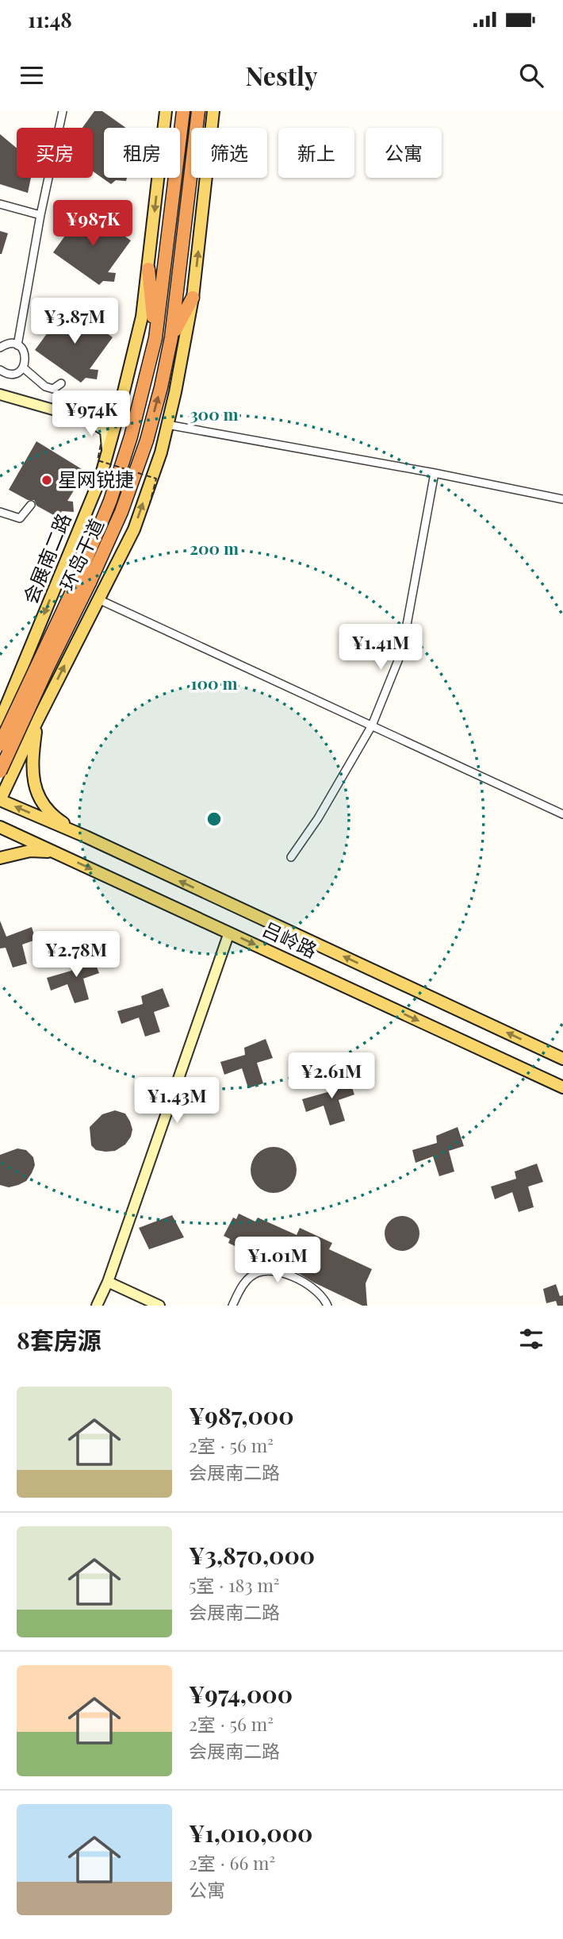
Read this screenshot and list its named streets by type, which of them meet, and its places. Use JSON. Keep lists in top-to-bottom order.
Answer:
{
  "streets": {
    "highway": ["环岛干道"],
    "main road": ["会展南二路", "吕岭路"]
  },
  "places": ["星网锐捷"],
  "page": {
    "status": "11:48",
    "header": "Nestly",
    "chip": [
      "买房",
      "租房",
      "筛选",
      "新上",
      "公寓"
    ],
    "price": [
      "¥987K",
      "¥3.87M",
      "¥974K",
      "¥1.41M",
      "¥2.78M",
      "¥2.61M",
      "¥1.43M",
      "¥1.01M"
    ],
    "heading": "8套房源",
    "list": [
      {
        "name": "¥987,000",
        "note": "2室 · 56 m² · 会展南二路"
      },
      {
        "name": "¥3,870,000",
        "note": "5室 · 183 m² · 会展南二路"
      },
      {
        "name": "¥974,000",
        "note": "2室 · 56 m² · 会展南二路"
      },
      {
        "name": "¥1,010,000",
        "note": "2室 · 66 m² · 公寓"
      }
    ]
  },
  "rings": ["300 m", "200 m", "100 m"]
}
